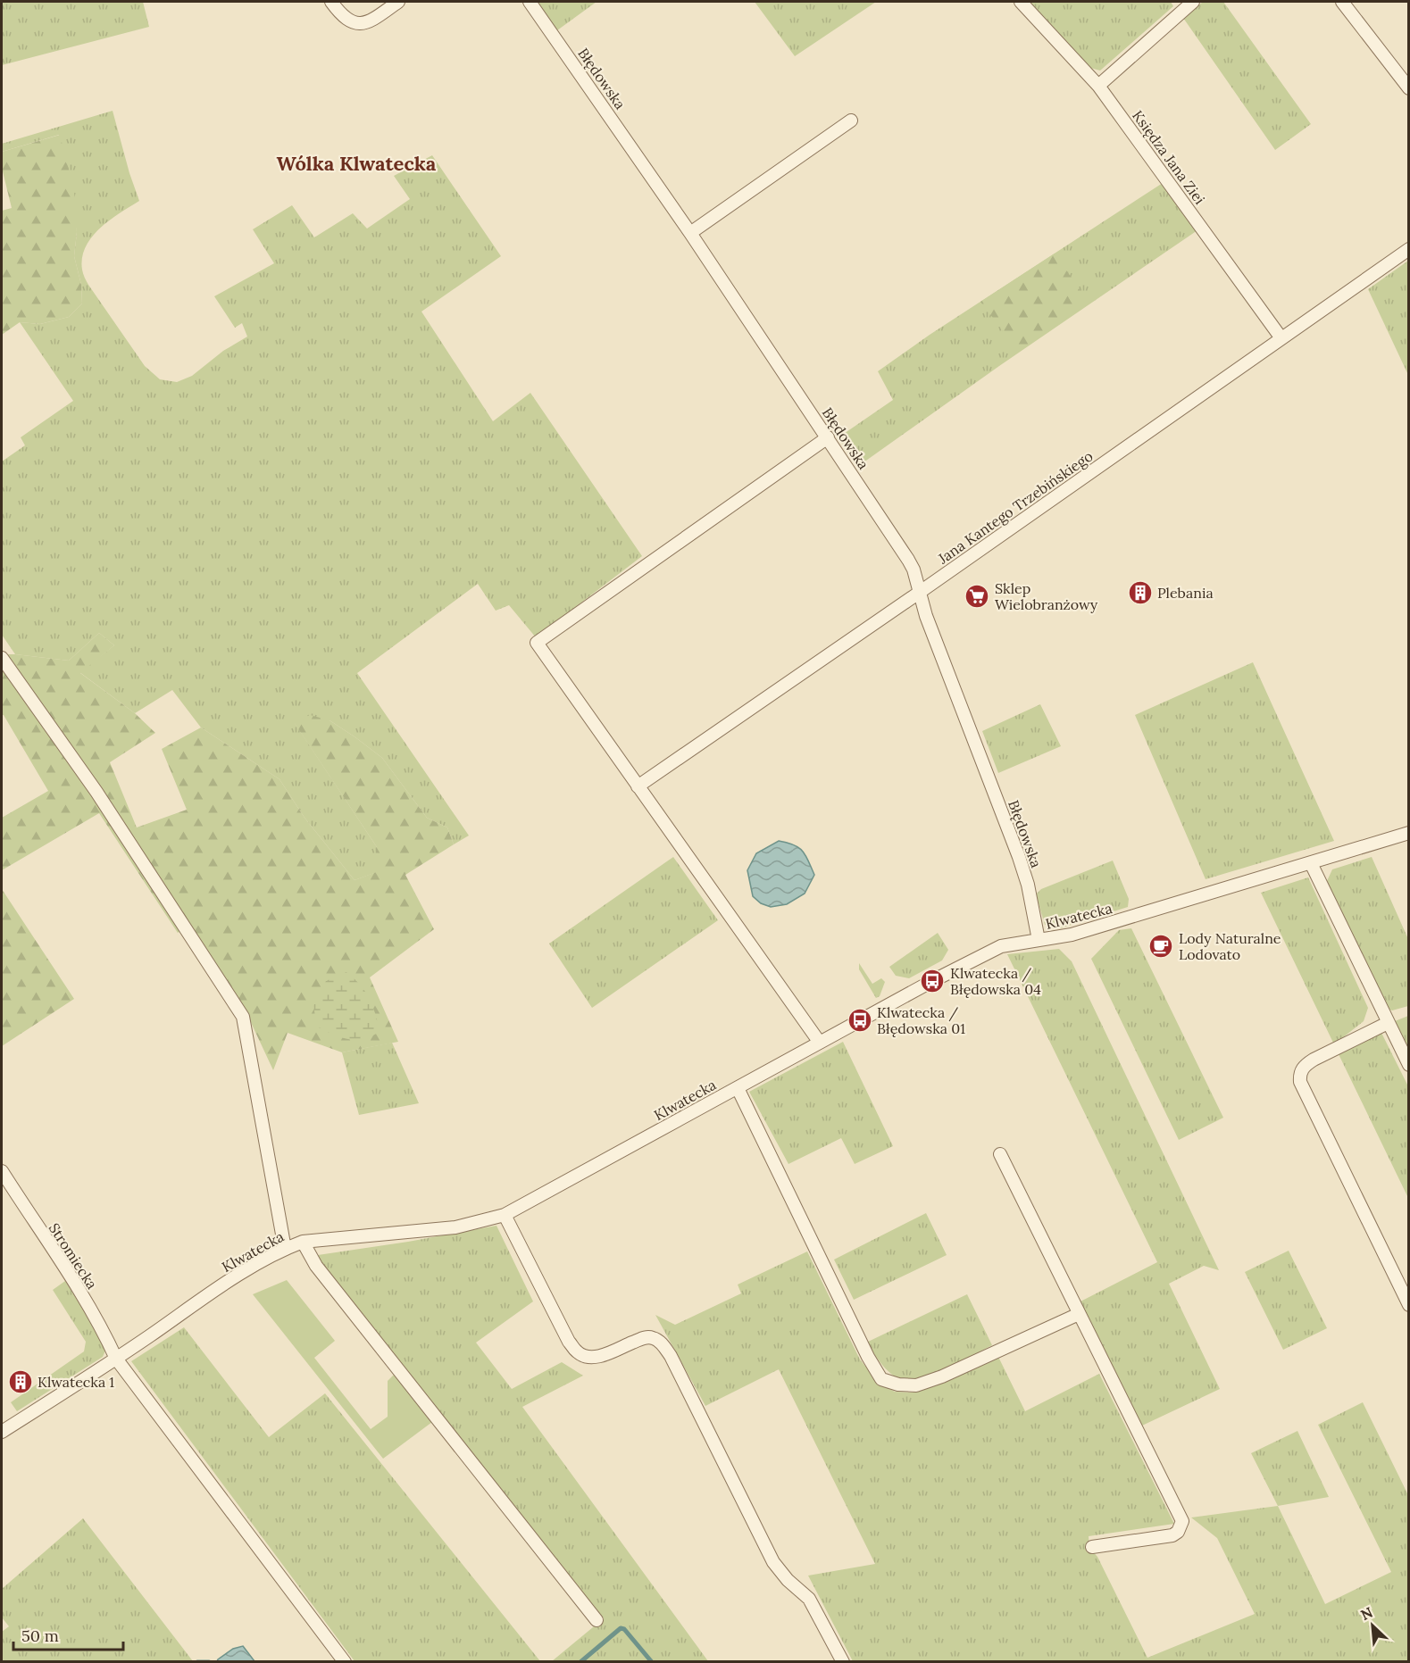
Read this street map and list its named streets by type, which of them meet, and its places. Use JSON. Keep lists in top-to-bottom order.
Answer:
{
  "streets": {
    "street": [
      "Błędowska",
      "Księdza Jana Ziei",
      "Jana Kantego Trzebińskiego",
      "Klwatecka",
      "Stromiecka"
    ]
  },
  "crossings": [
    ["Błędowska", "Jana Kantego Trzebińskiego"],
    ["Błędowska", "Klwatecka"],
    ["Księdza Jana Ziei", "Jana Kantego Trzebińskiego"],
    ["Klwatecka", "Stromiecka"]
  ],
  "districts": ["Wólka Klwatecka"],
  "places": {
    "building": ["Plebania", "Klwatecka 1"],
    "supermarket": ["Sklep Wielobranżowy"],
    "cafe": ["Lody Naturalne Lodovato"],
    "bus stop": ["Klwatecka / Błędowska 04", "Klwatecka / Błędowska 01"]
  },
  "scale_bar": "50 m",
  "north": "top left"
}
